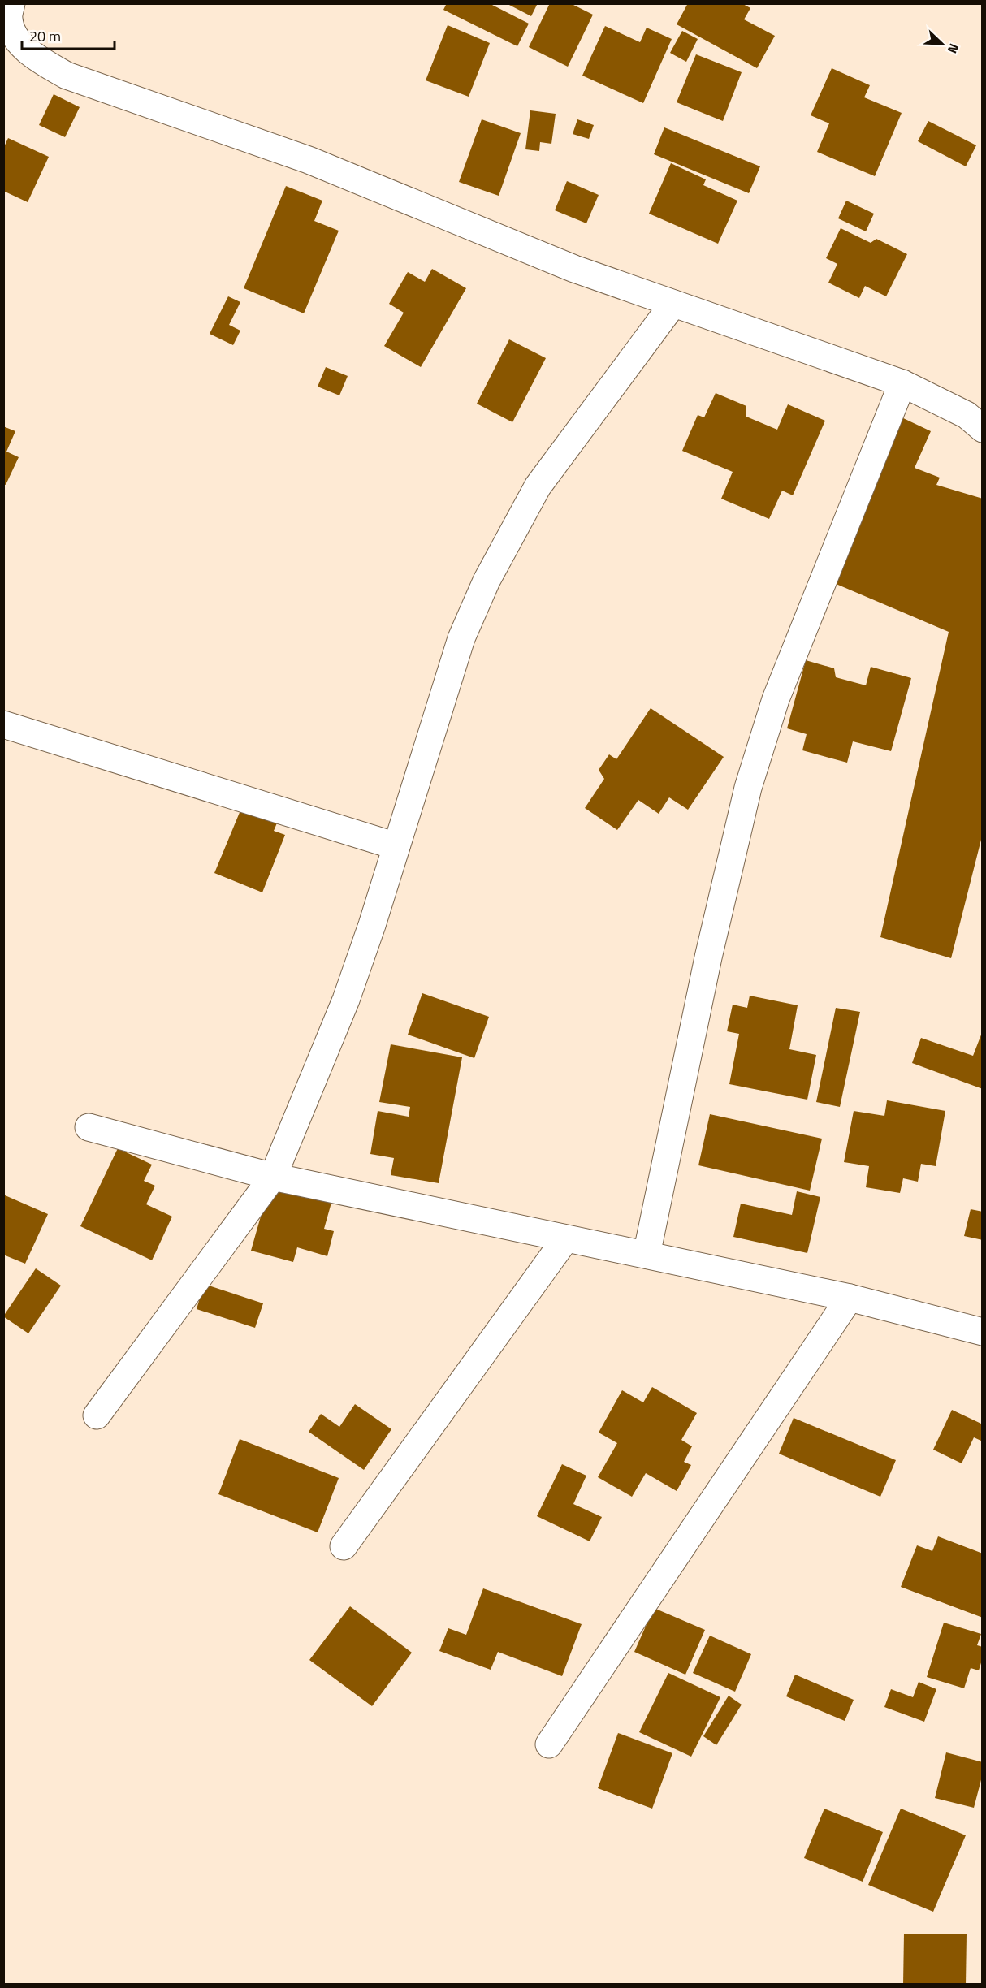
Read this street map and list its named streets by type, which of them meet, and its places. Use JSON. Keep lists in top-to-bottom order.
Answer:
{
  "scale_bar": "20 m",
  "north": "bottom right"
}
